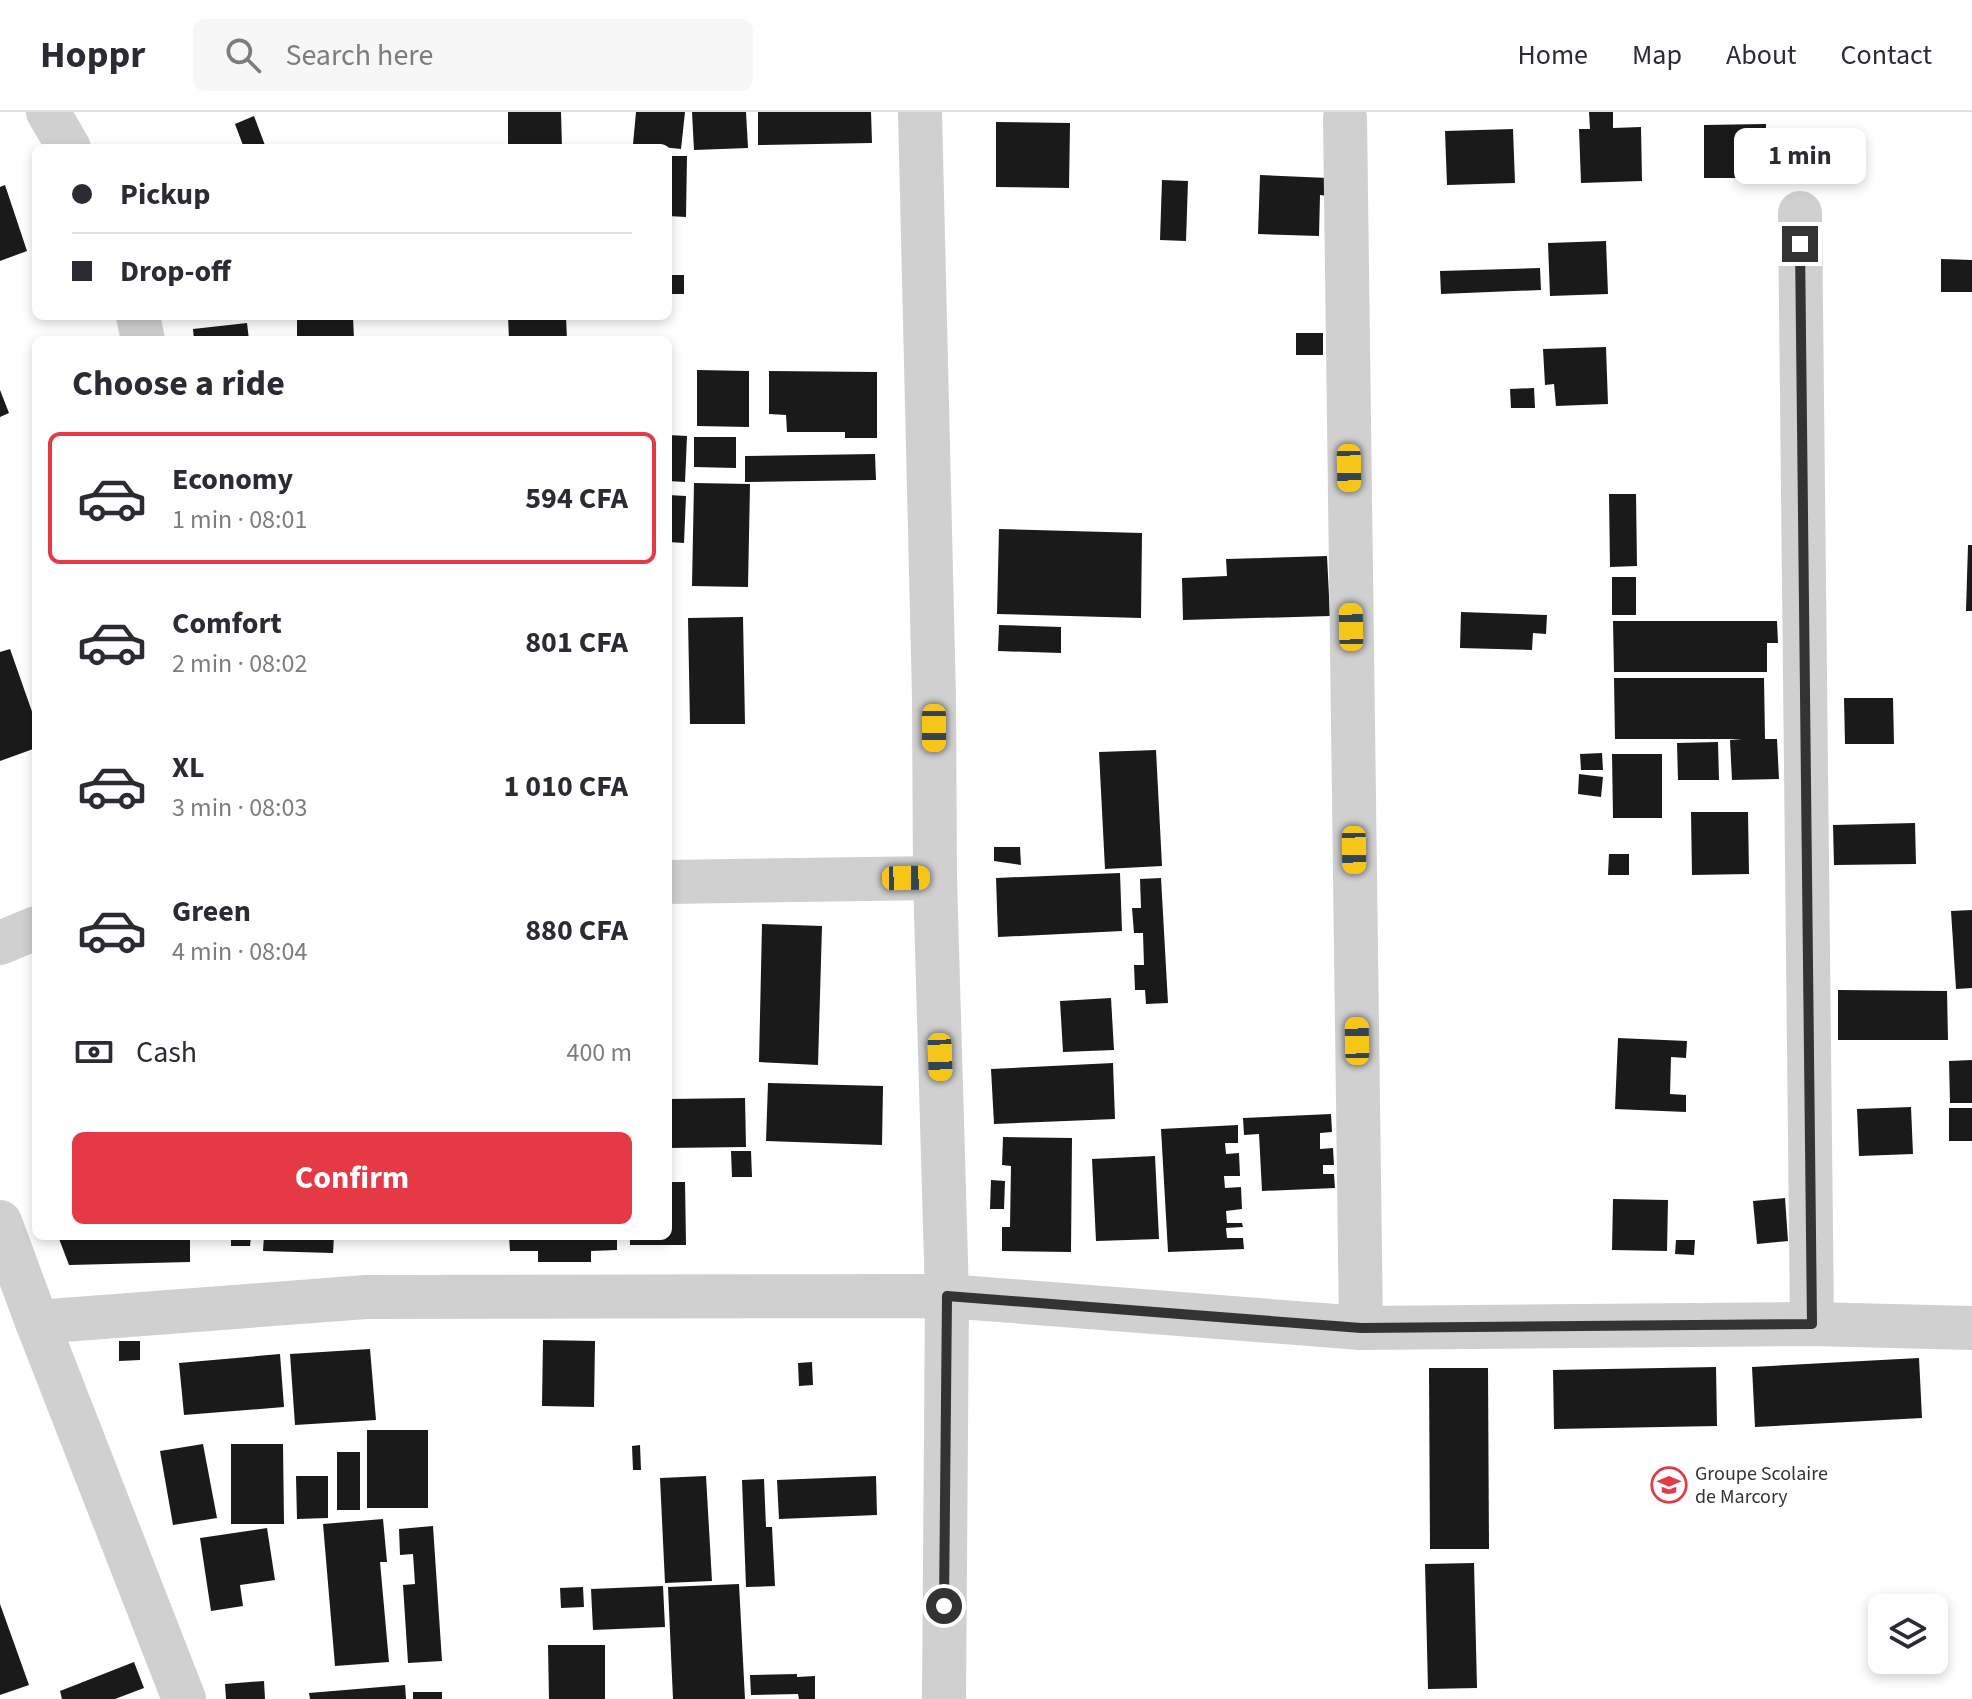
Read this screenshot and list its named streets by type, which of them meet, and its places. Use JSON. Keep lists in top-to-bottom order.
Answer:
{
  "places": {
    "school or university": ["Groupe Scolaire de Marcory"]
  },
  "page": {
    "header": "Hoppr",
    "search": "Search here",
    "nav": [
      "Home",
      "Map",
      "About",
      "Contact"
    ],
    "bubble": "1 min",
    "banner": ["Pickup", "Drop-off"],
    "heading": "Choose a ride",
    "list": [
      {
        "name": "Economy",
        "note": "1 min · 08:01",
        "value": "594 CFA"
      },
      {
        "name": "Comfort",
        "note": "2 min · 08:02",
        "value": "801 CFA"
      },
      {
        "name": "XL",
        "note": "3 min · 08:03",
        "value": "1 010 CFA"
      },
      {
        "name": "Green",
        "note": "4 min · 08:04",
        "value": "880 CFA"
      }
    ],
    "pay": ["Cash", "400 m"],
    "buttons": "Confirm"
  }
}
